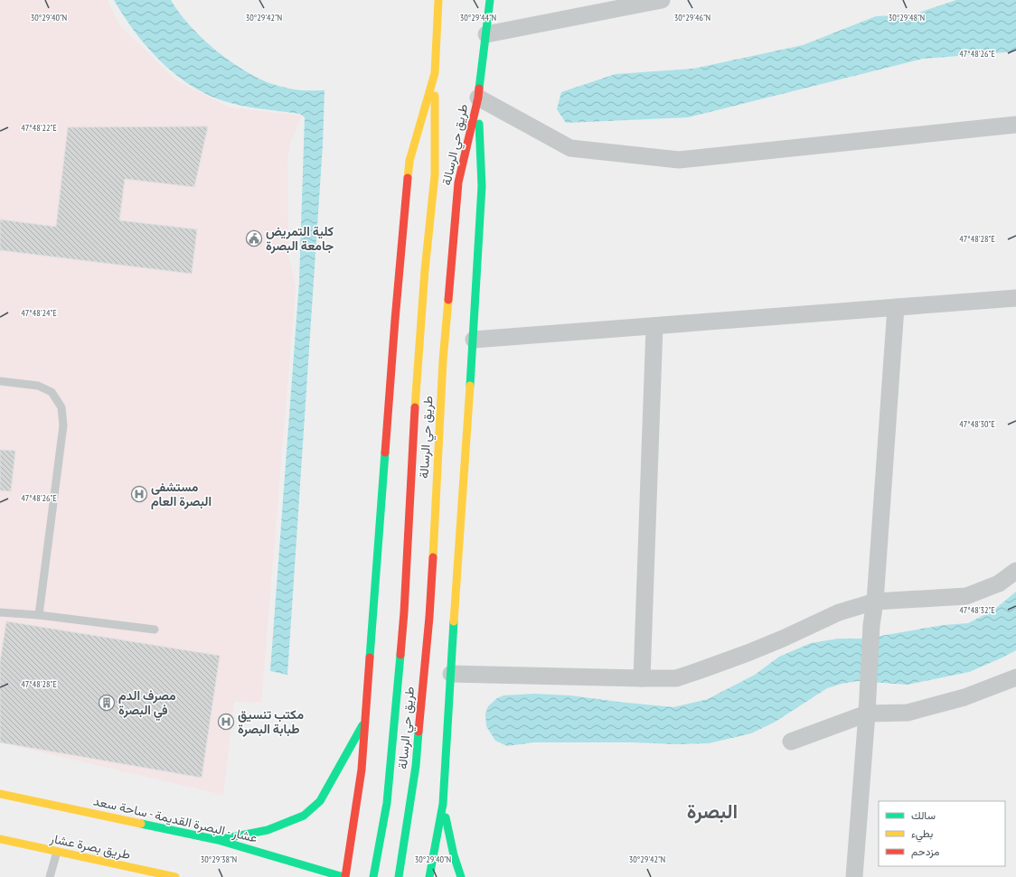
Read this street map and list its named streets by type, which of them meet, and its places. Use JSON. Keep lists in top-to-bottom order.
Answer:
{
  "streets": {
    "main road": ["طريق حي الرسالة", "عشار - البصرة القديمة - ساحة سعد", "طريق بصرة عشار"]
  },
  "crossings": [
    ["طريق حي الرسالة", "عشار - البصرة القديمة - ساحة سعد"]
  ],
  "districts": ["البصرة"],
  "places": {
    "public building": ["كلية التمريض جامعة البصرة"],
    "hospital": ["مستشفى البصرة العام", "مكتب تنسيق طبابة البصرة"],
    "building": ["مصرف الدم في البصرة"]
  },
  "legend": ["سالك", "بطيء", "مزدحم"],
  "coordinates": [
    "30°29'46\"N",
    "30°29'48\"N",
    "30°29'40\"N",
    "30°29'42\"N",
    "30°29'44\"N",
    "47°48'26\"E",
    "47°48'22\"E",
    "47°48'28\"E",
    "47°48'24\"E",
    "47°48'30\"E",
    "47°48'32\"E",
    "30°29'38\"N"
  ]
}
